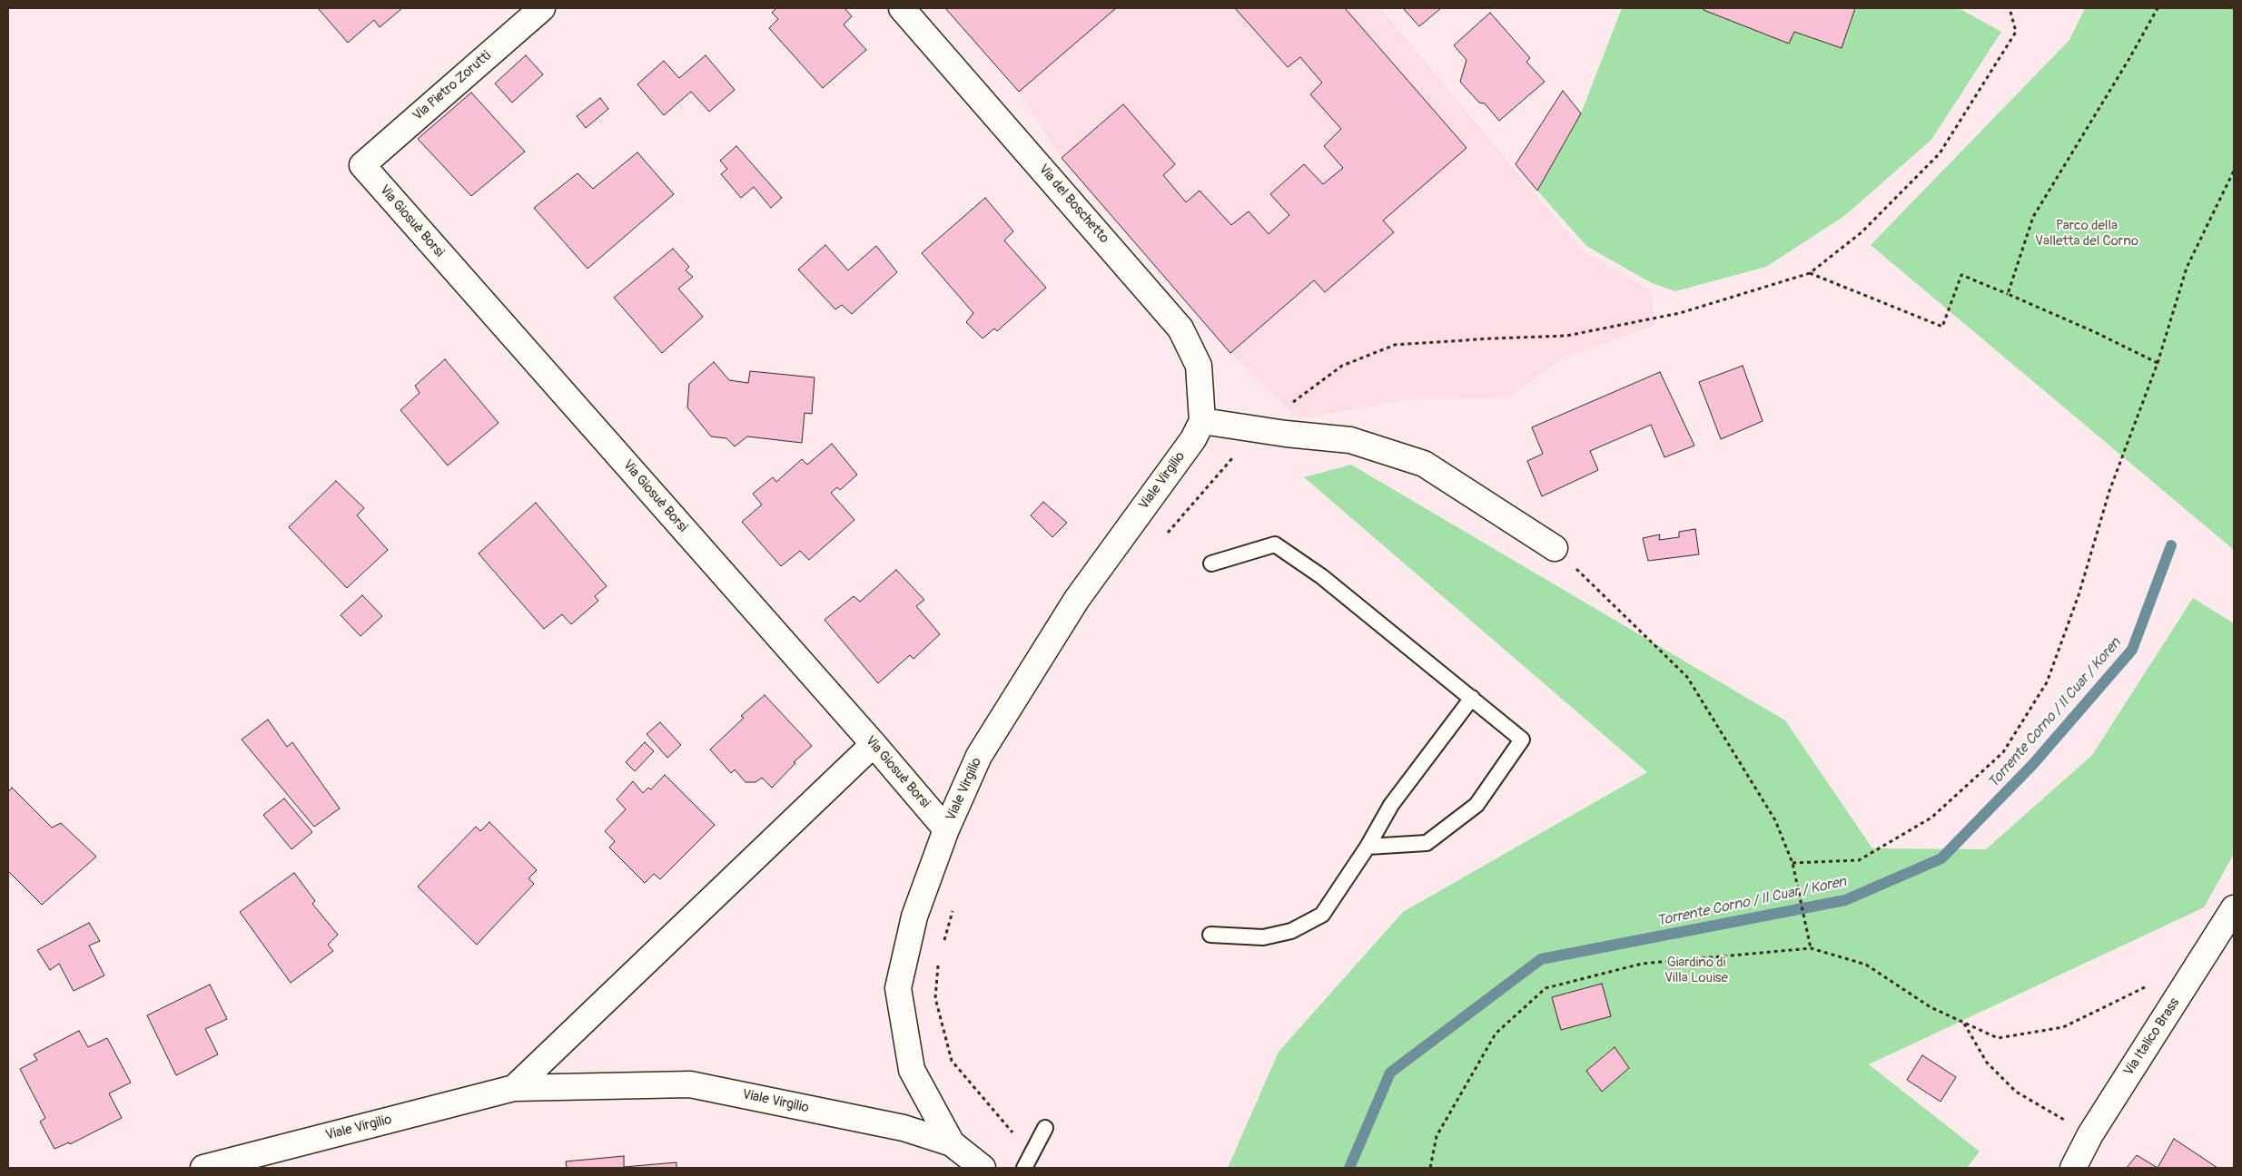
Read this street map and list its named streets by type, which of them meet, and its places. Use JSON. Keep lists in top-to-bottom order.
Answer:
{
  "streets": {
    "street": [
      "Via Pietro Zorutti",
      "Via del Boschetto",
      "Via Giosuè Borsi",
      "Viale Virgilio",
      "Via Italico Brass"
    ]
  },
  "crossings": [
    ["Via Pietro Zorutti", "Via Giosuè Borsi"],
    ["Via del Boschetto", "Viale Virgilio"],
    ["Via Giosuè Borsi", "Viale Virgilio"]
  ],
  "water": ["Torrente Corno / Il Cuar / Koren"],
  "parks": ["Parco della Valletta del Corno", "Giardino di Villa Louise"]
}
